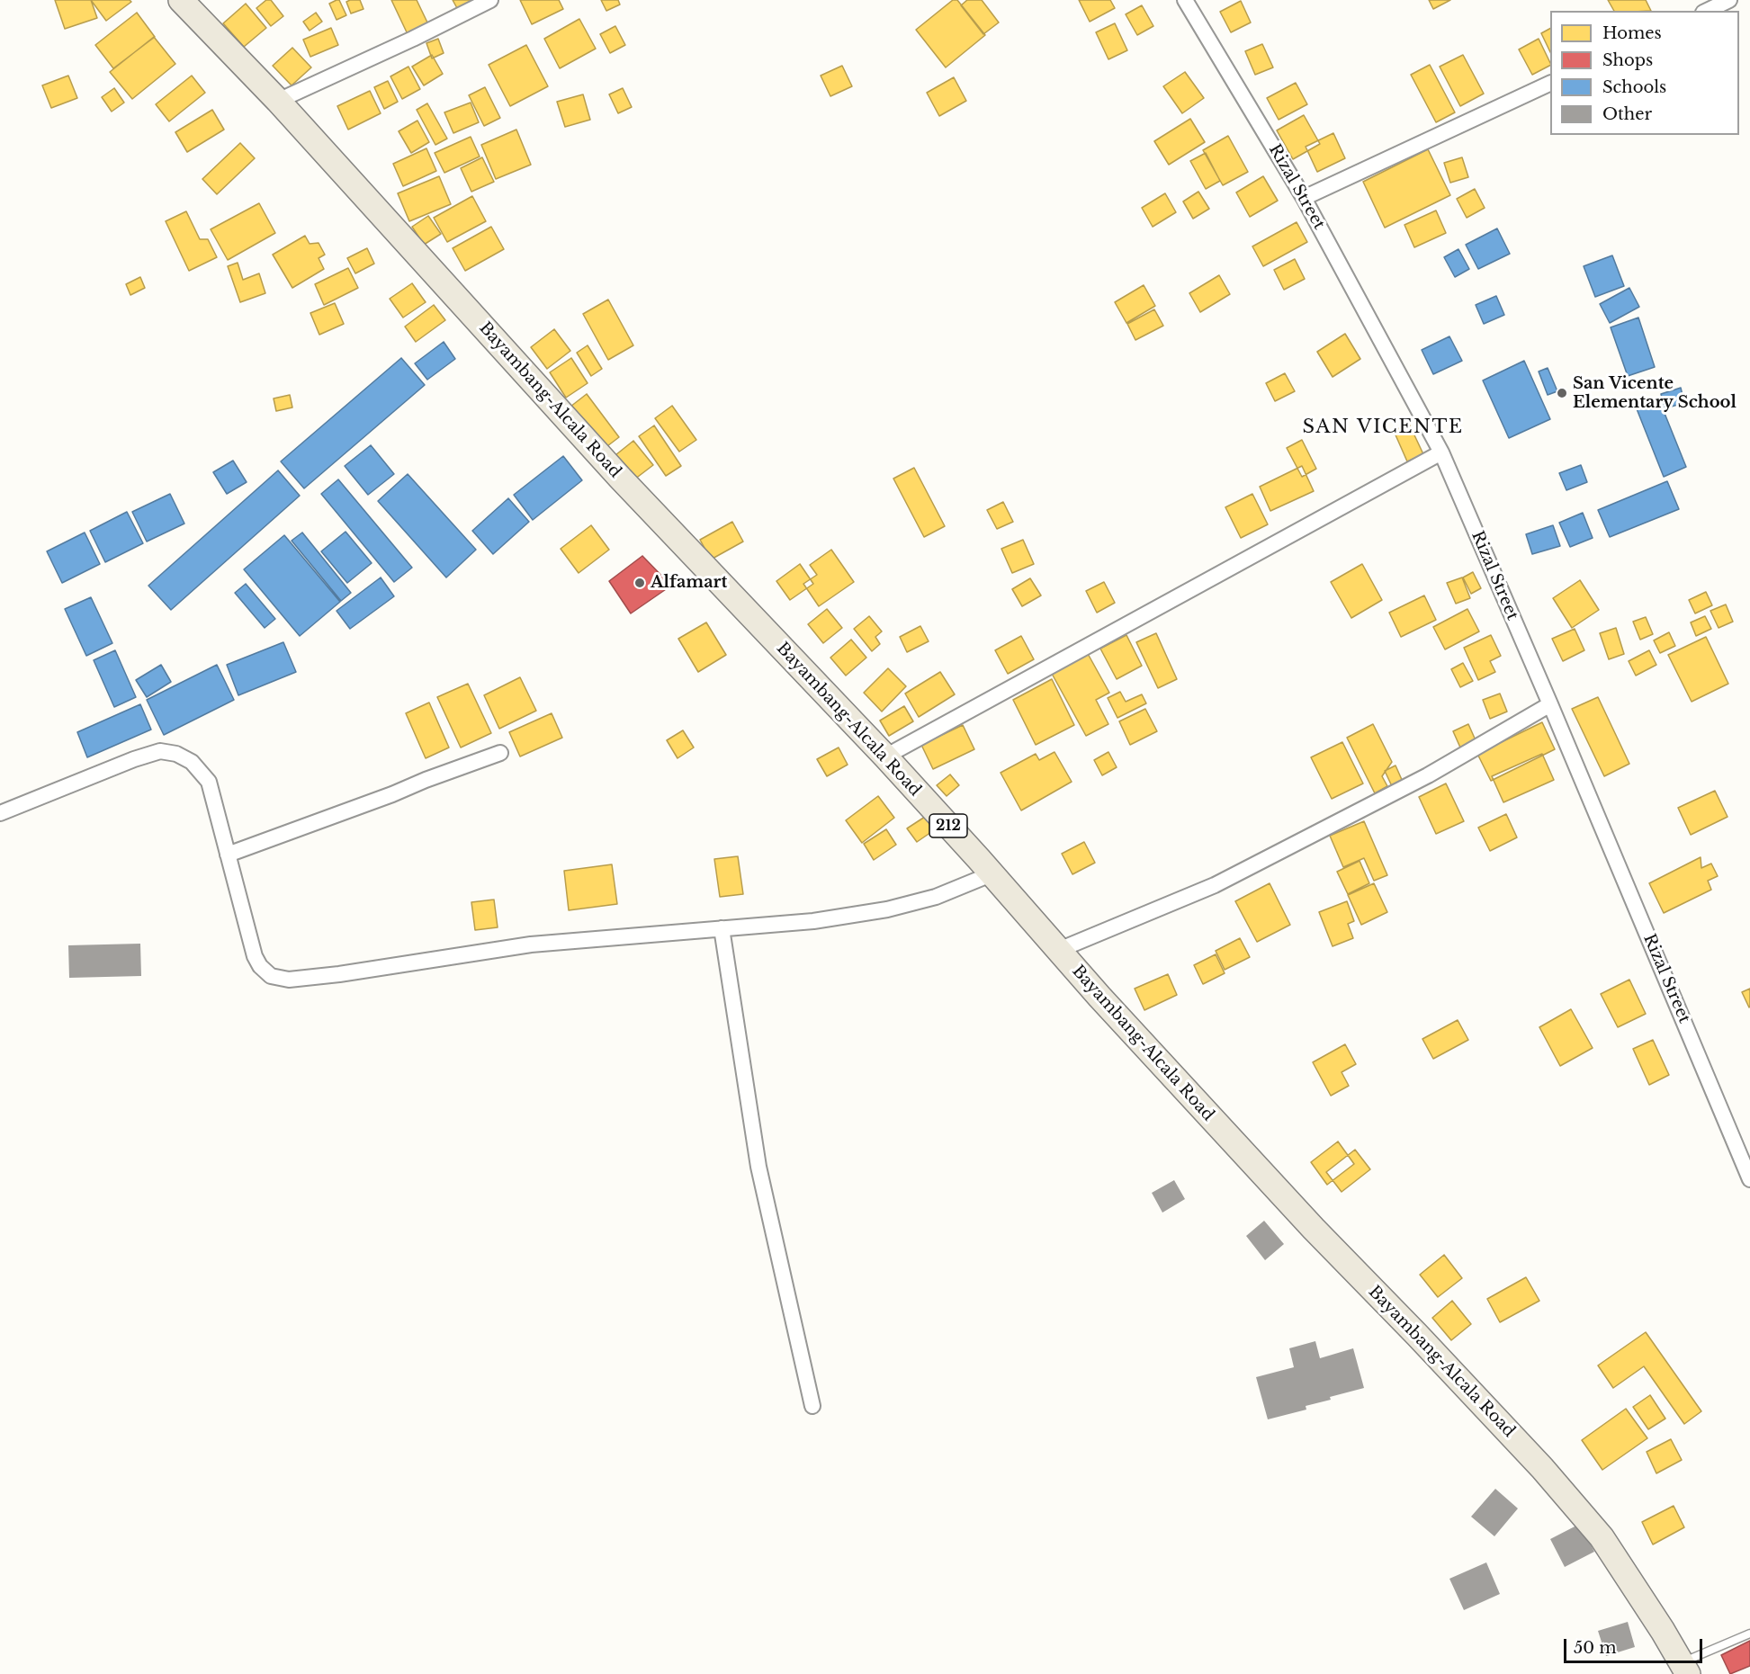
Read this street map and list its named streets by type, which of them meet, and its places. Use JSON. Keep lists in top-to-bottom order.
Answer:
{
  "streets": {
    "main road": ["Bayambang-Alcala Road", "212"],
    "street": ["Rizal Street"]
  },
  "districts": ["SAN VICENTE"],
  "places": ["San Vicente Elementary School", "Alfamart"],
  "legend": [
    "Homes",
    "Shops",
    "Schools",
    "Other"
  ],
  "scale_bar": "50 m"
}
